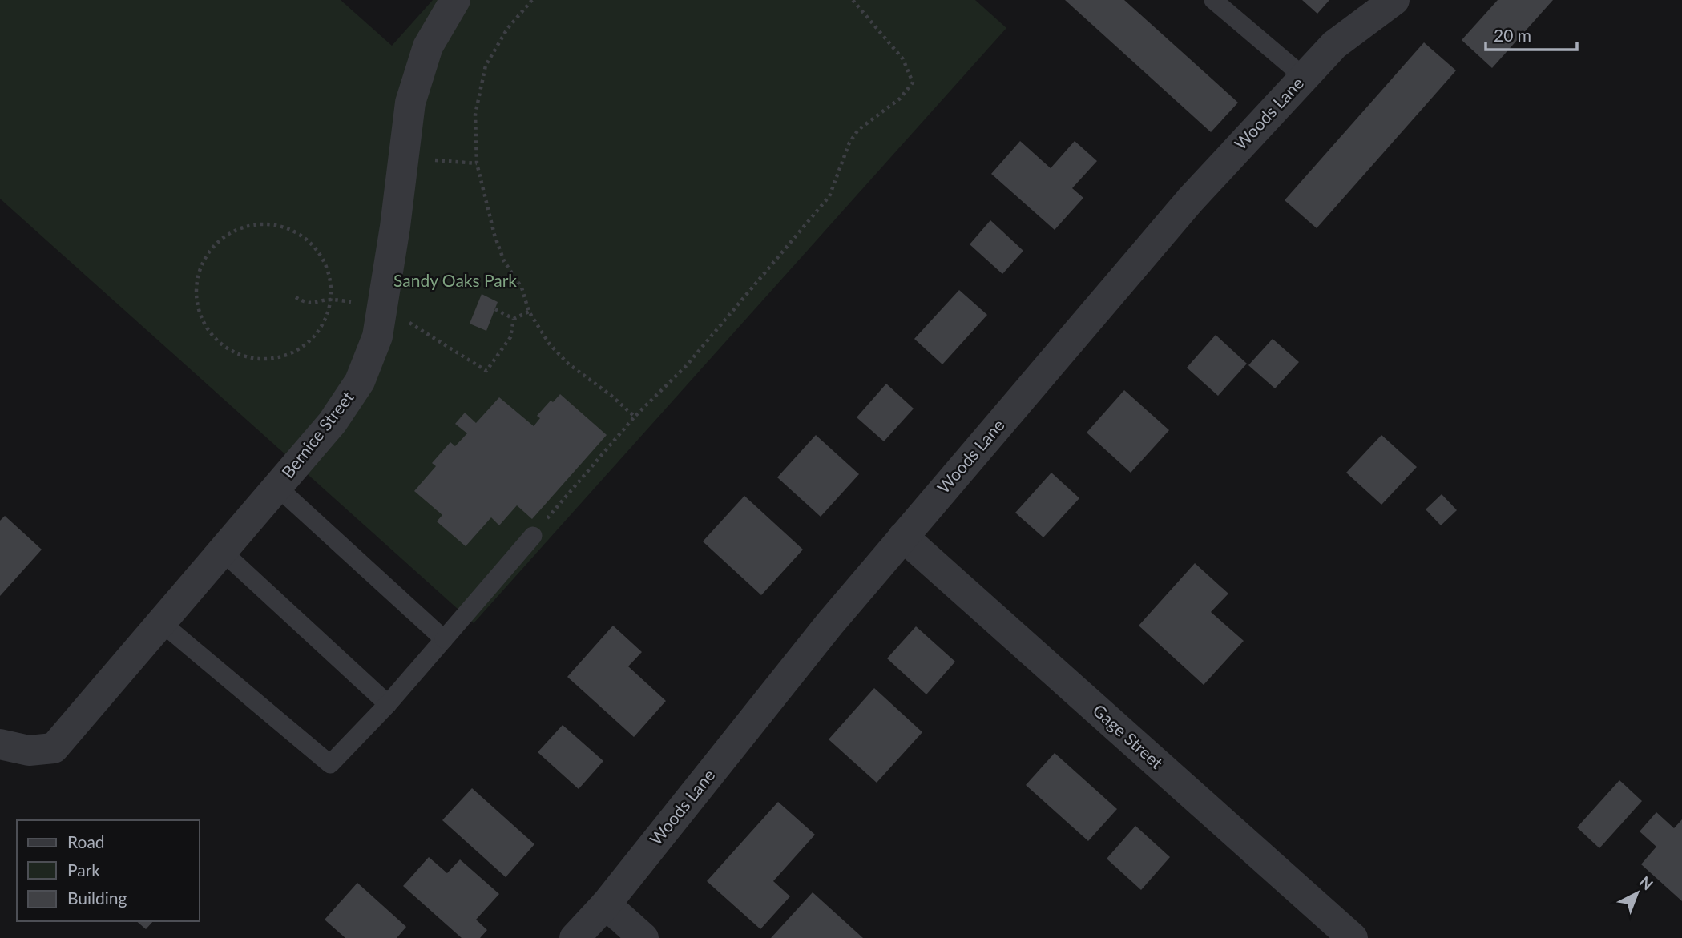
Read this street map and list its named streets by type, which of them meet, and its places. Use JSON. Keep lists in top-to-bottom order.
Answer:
{
  "streets": {
    "street": ["Woods Lane", "Bernice Street", "Gage Street"]
  },
  "crossings": [
    ["Woods Lane", "Gage Street"]
  ],
  "parks": ["Sandy Oaks Park"],
  "legend": ["Road", "Park", "Building"],
  "scale_bar": "20 m",
  "north": "top right"
}
